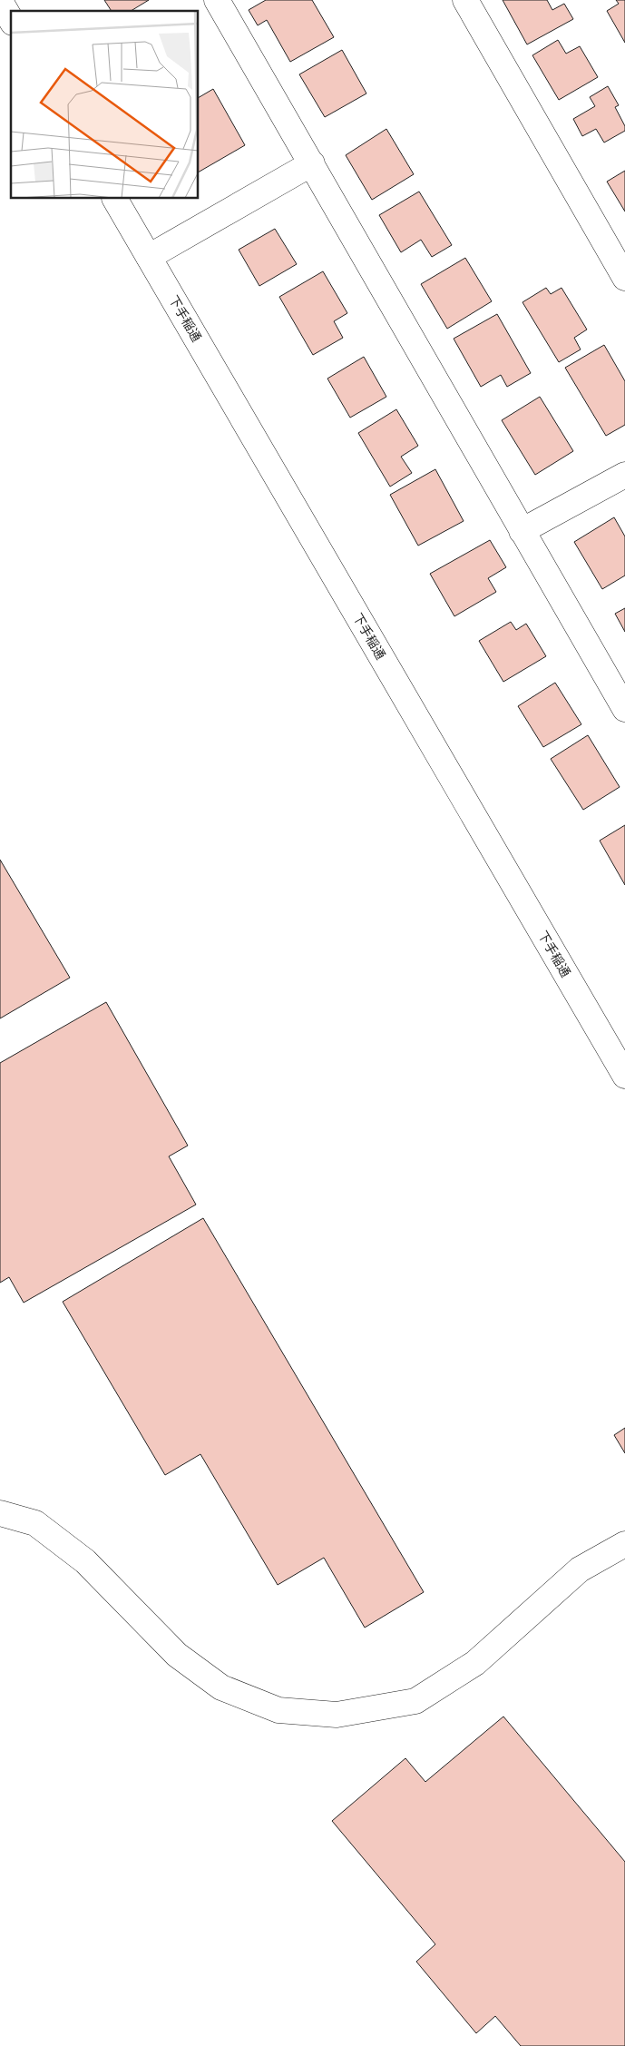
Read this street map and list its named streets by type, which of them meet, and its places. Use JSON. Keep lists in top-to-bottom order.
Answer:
{
  "streets": {
    "street": ["下手稲通"]
  }
}
